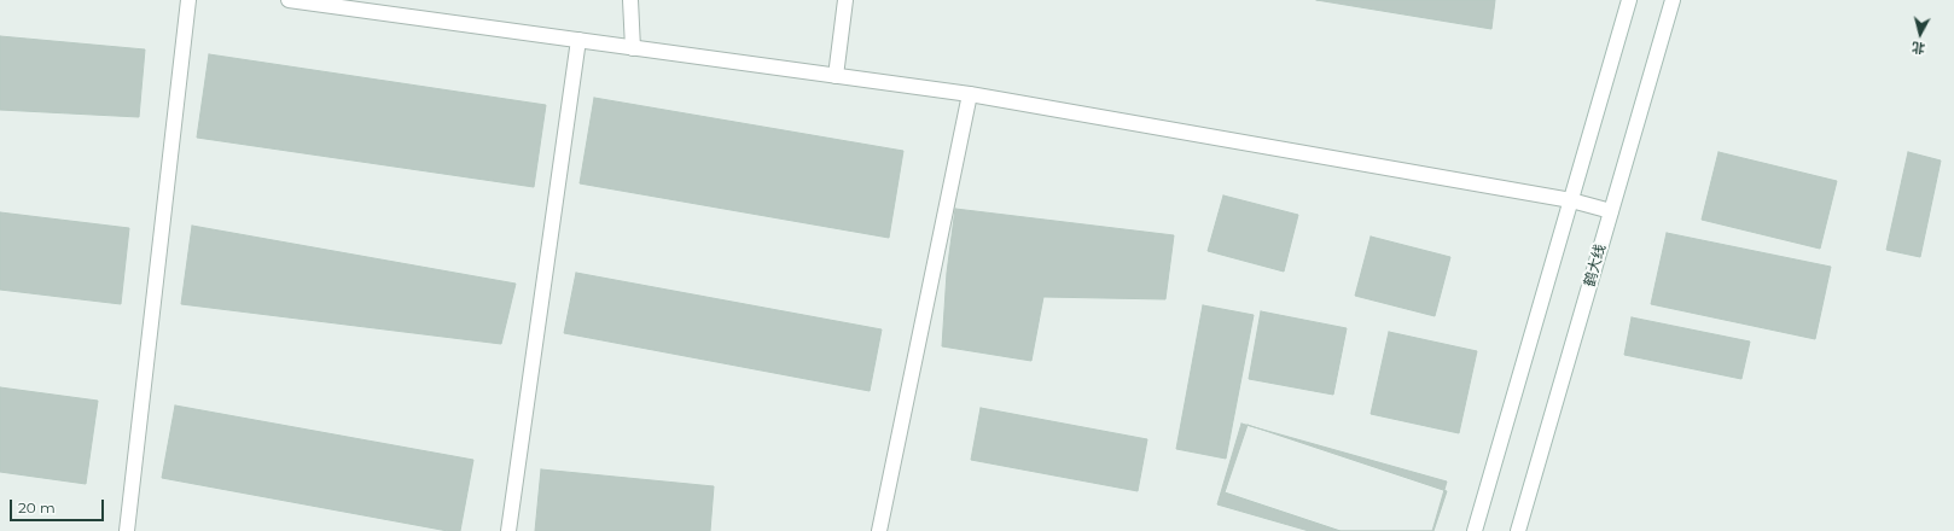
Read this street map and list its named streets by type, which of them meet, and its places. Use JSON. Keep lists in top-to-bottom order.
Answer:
{
  "streets": {
    "street": ["鹤大线"]
  },
  "scale_bar": "20 m",
  "north": "bottom"
}
